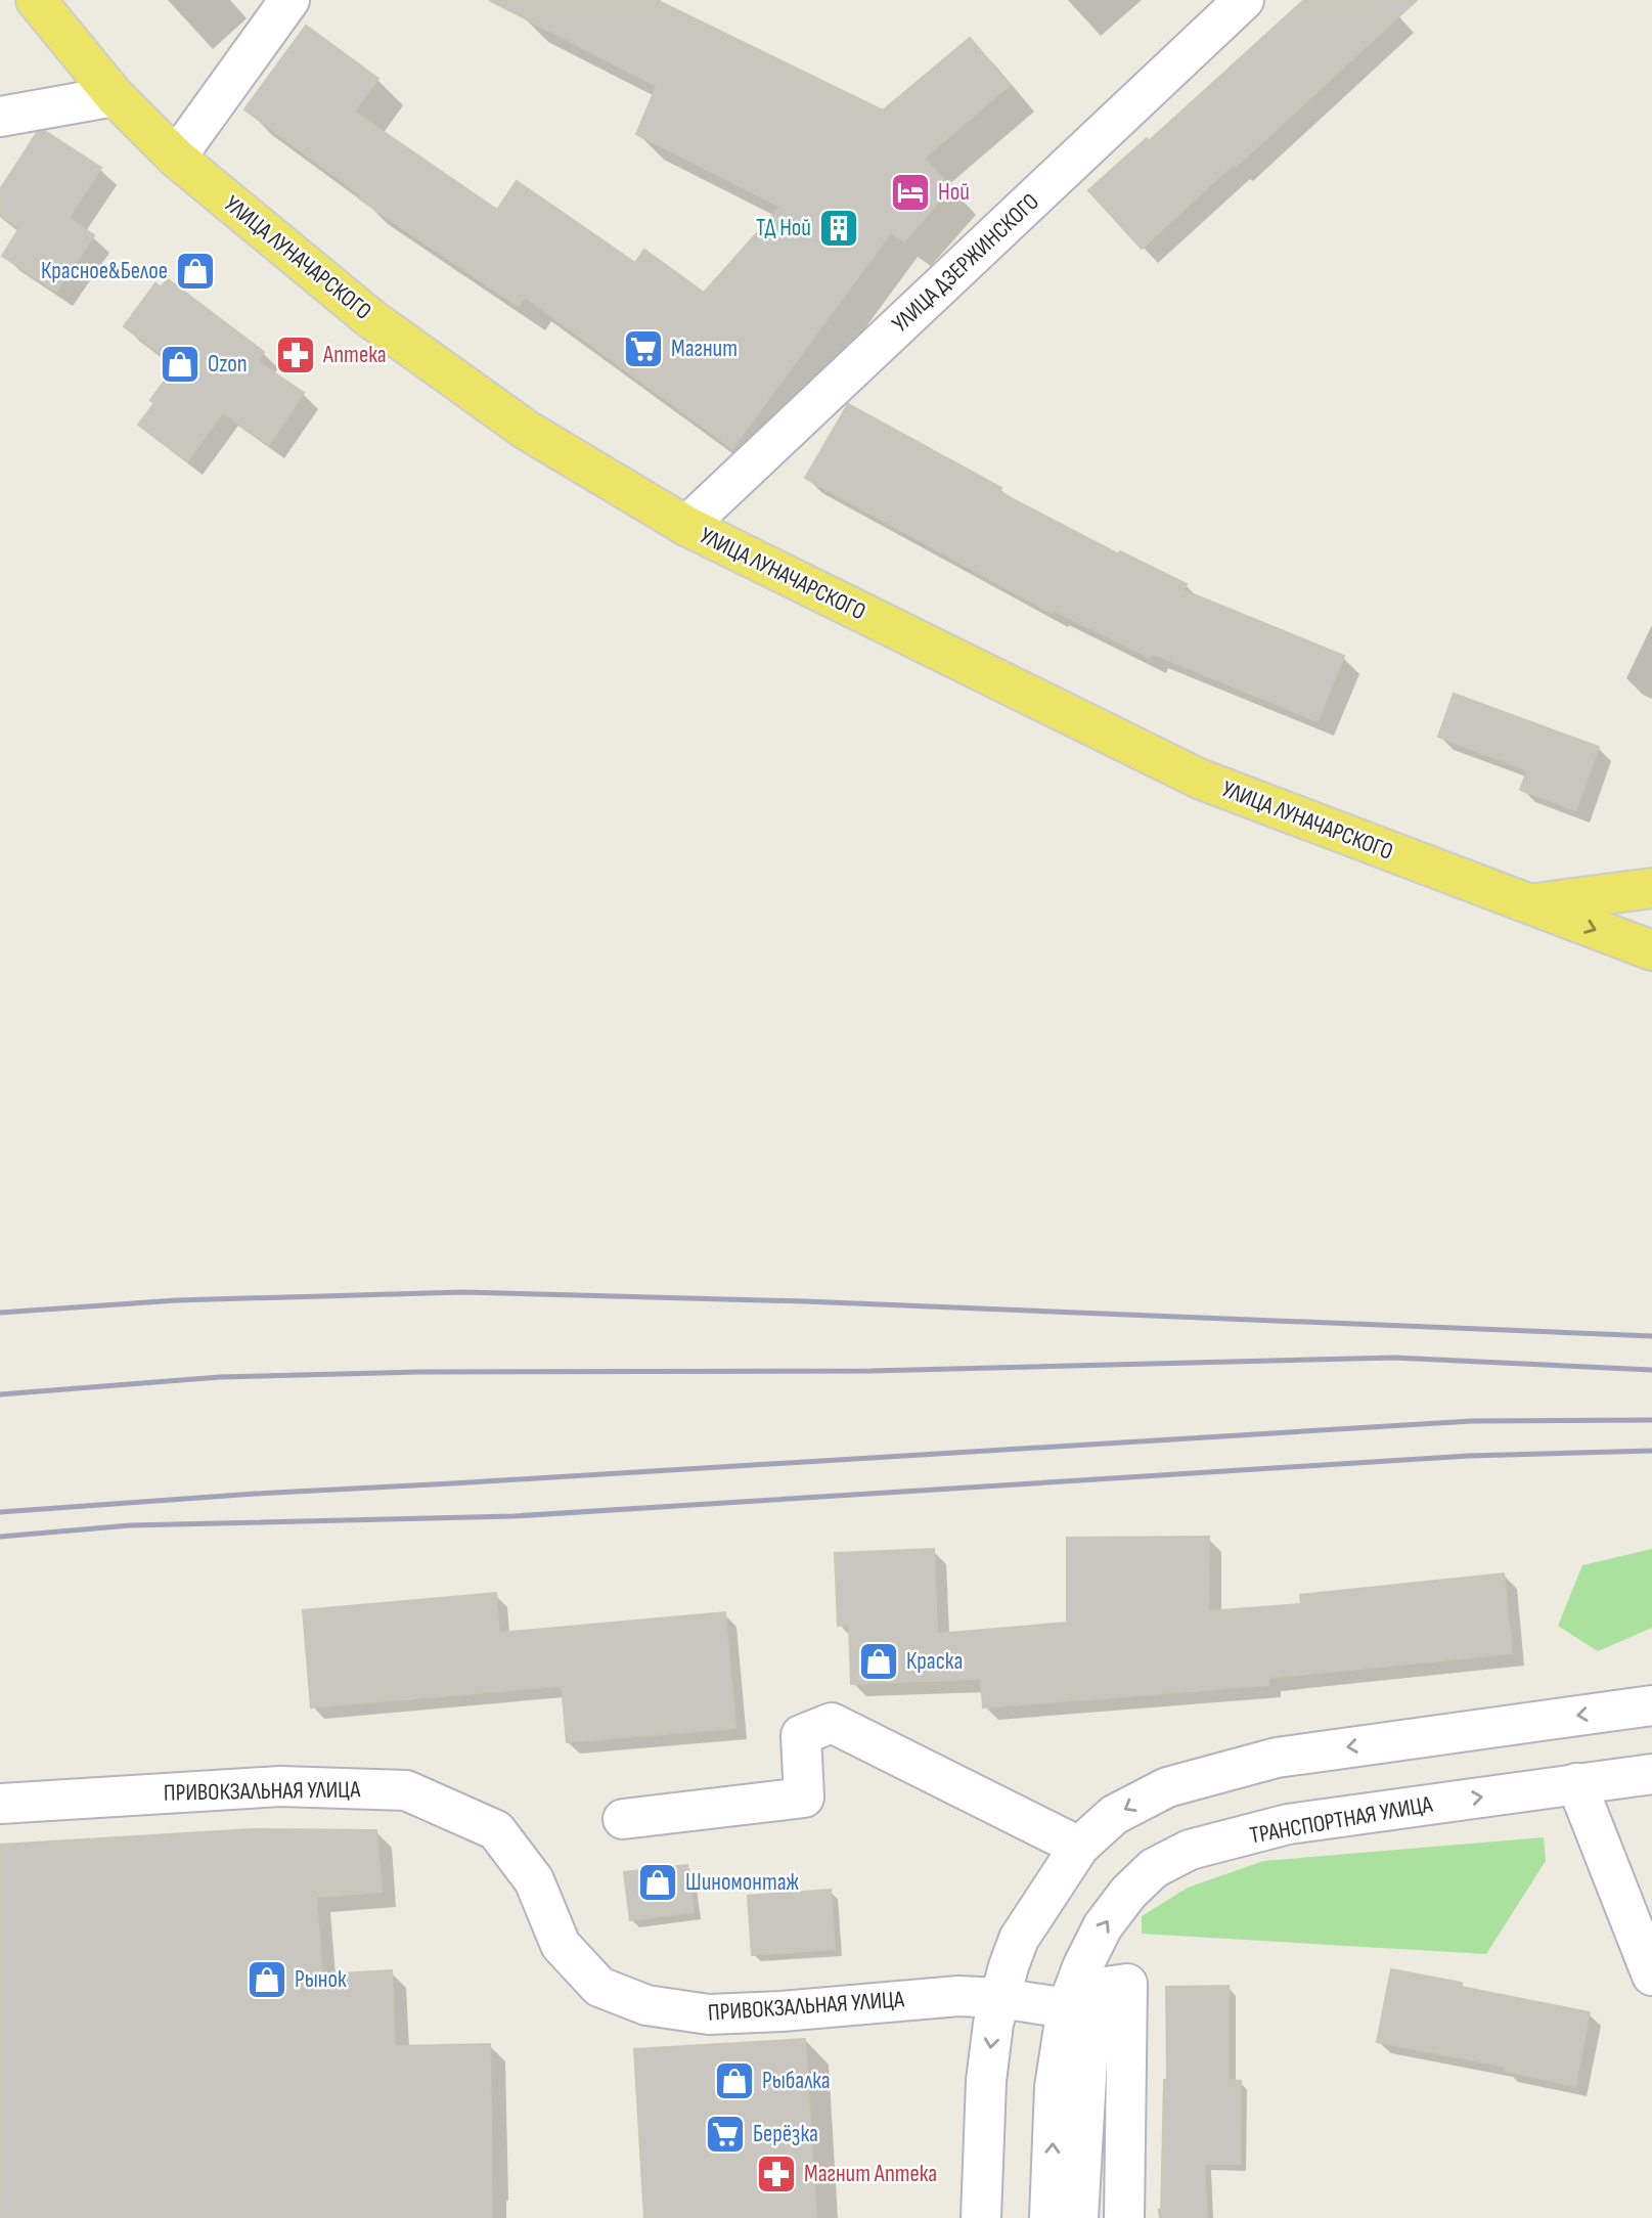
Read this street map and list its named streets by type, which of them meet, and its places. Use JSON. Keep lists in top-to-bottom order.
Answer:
{
  "streets": {
    "main road": ["УЛИЦА ЛУНАЧАРСКОГО"],
    "street": ["УЛИЦА ДЗЕРЖИНСКОГО", "ПРИВОКЗАЛЬНАЯ УЛИЦА", "ТРАНСПОРТНАЯ УЛИЦА"]
  },
  "crossings": [
    ["УЛИЦА ЛУНАЧАРСКОГО", "УЛИЦА ДЗЕРЖИНСКОГО"],
    ["ПРИВОКЗАЛЬНАЯ УЛИЦА", "ТРАНСПОРТНАЯ УЛИЦА"]
  ],
  "one_way": ["ТРАНСПОРТНАЯ УЛИЦА"],
  "places": {
    "hotel": ["Ной"],
    "building": ["ТД Ной"],
    "shop": [
      "Красное&Белое",
      "Ozon",
      "Краска",
      "Шиномонтаж",
      "Рынок",
      "Рыбалка"
    ],
    "supermarket": ["Магнит", "Берёзка"],
    "pharmacy": ["Аптека", "Магнит Аптека"]
  }
}
